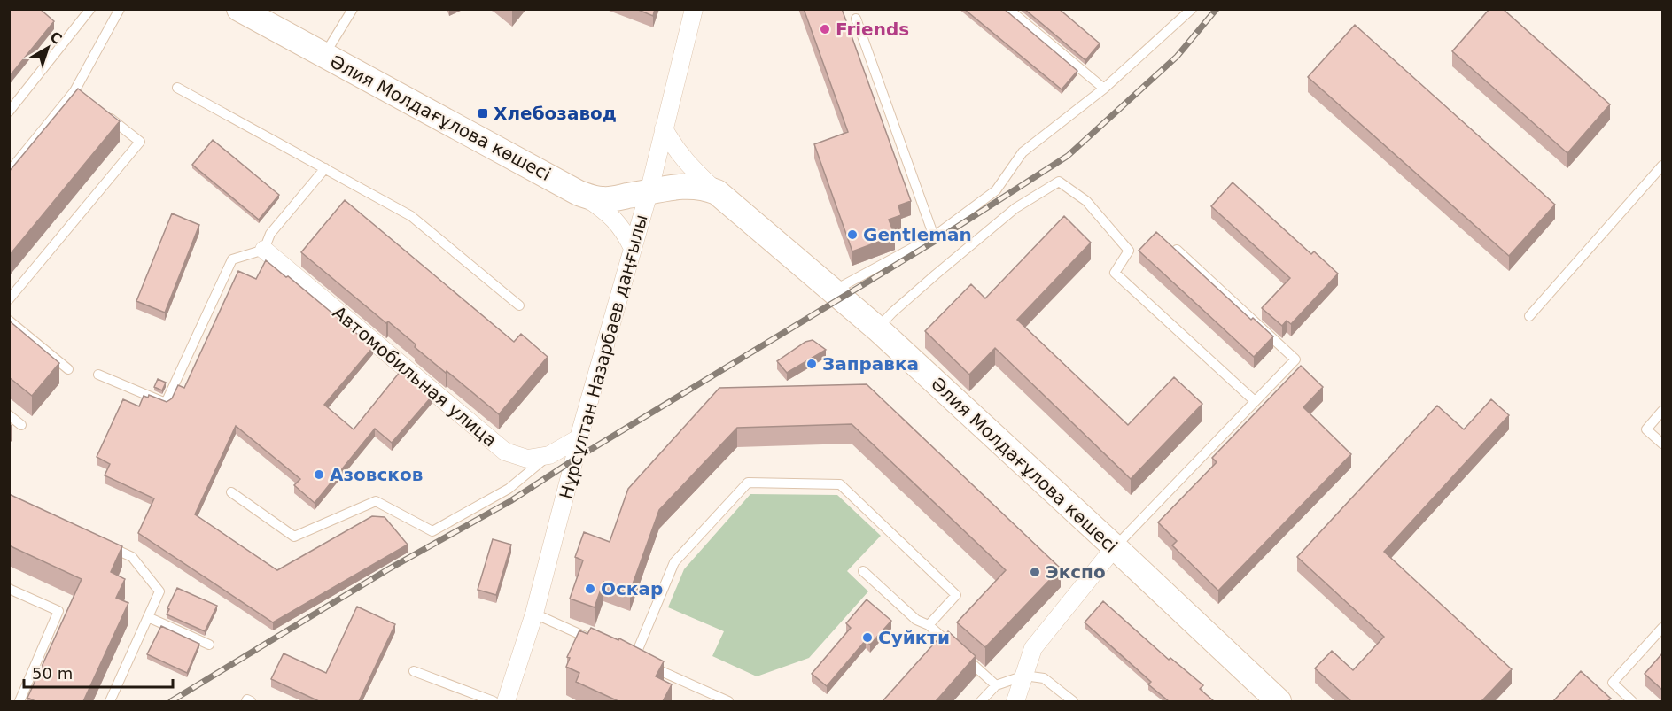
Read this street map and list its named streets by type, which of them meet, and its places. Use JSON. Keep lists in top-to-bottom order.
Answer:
{
  "streets": {
    "main road": ["Әлия Молдағұлова көшесі"],
    "street": ["Нұрсұлтан Назарбаев даңғылы", "Автомобильная улица"]
  },
  "crossings": [
    ["Әлия Молдағұлова көшесі", "Нұрсұлтан Назарбаев даңғылы"],
    ["Нұрсұлтан Назарбаев даңғылы", "Автомобильная улица"]
  ],
  "places": {
    "other": [
      "Friends",
      "Gentleman",
      "Заправка",
      "Азовсков",
      "Экспо",
      "Оскар",
      "Суйкти"
    ],
    "transit": ["Хлебозавод"]
  },
  "scale_bar": "50 m",
  "north": "top right"
}
